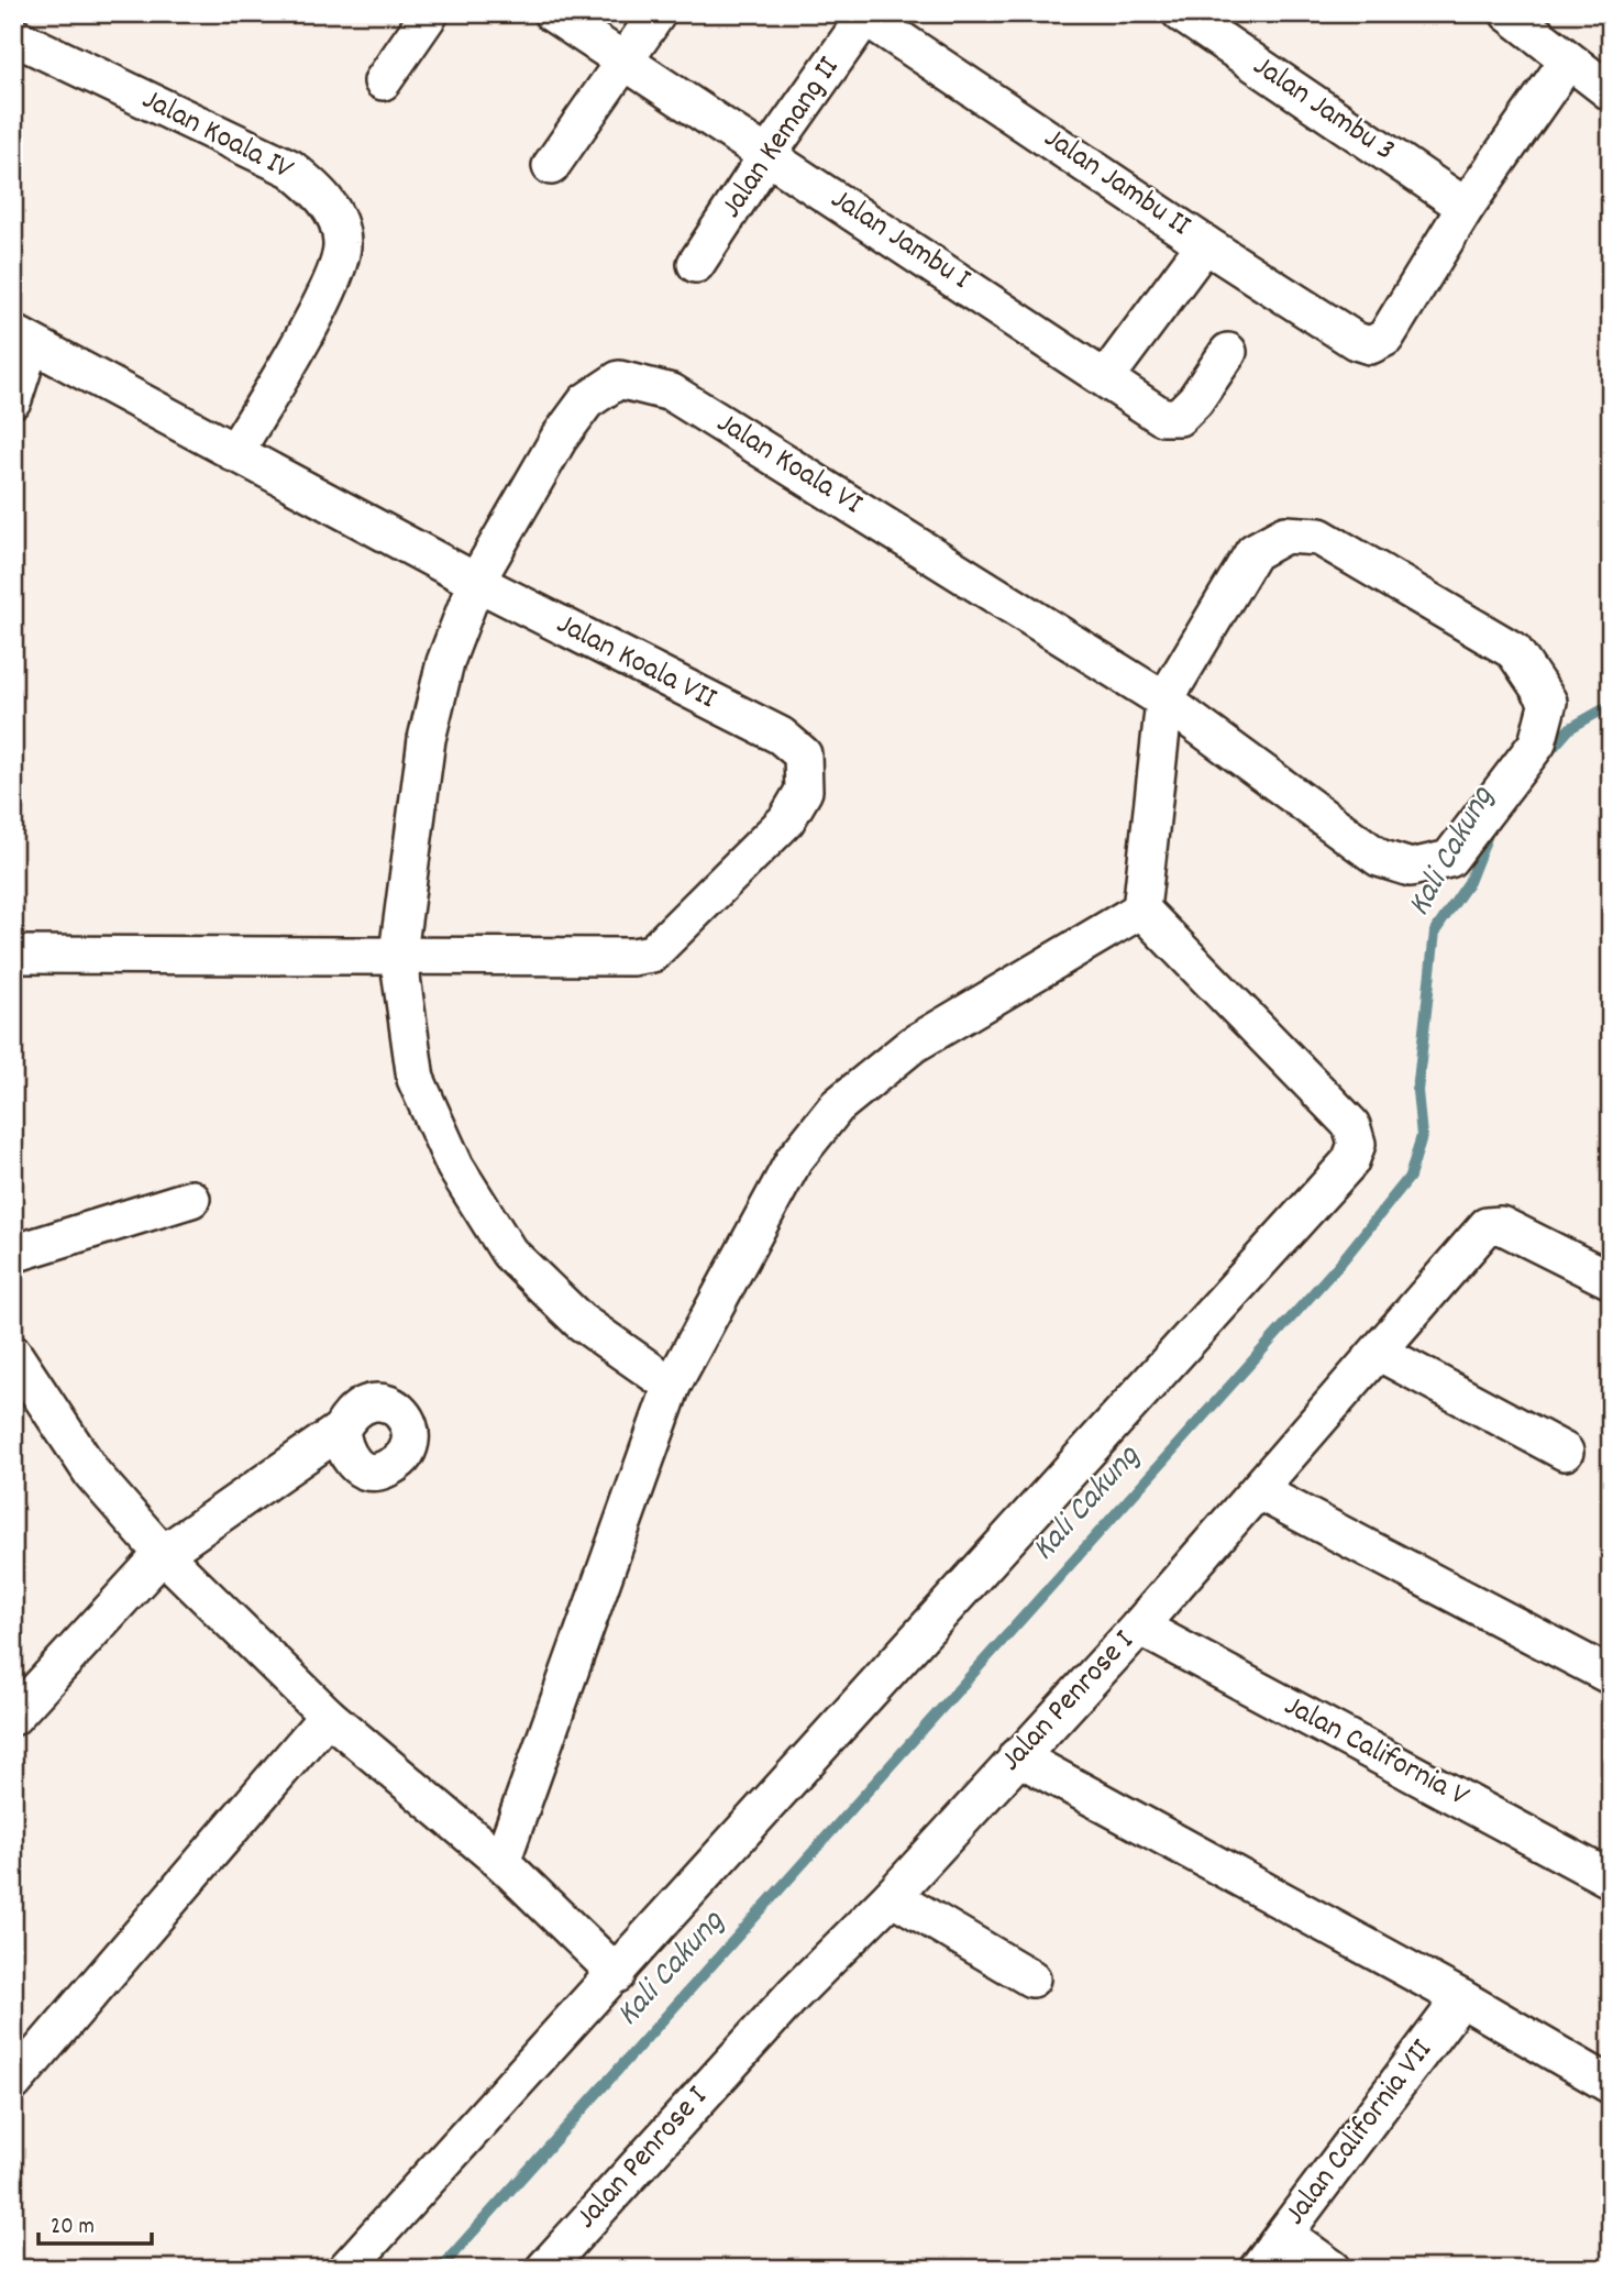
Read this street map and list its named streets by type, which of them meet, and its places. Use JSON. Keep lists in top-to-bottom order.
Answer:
{
  "streets": {
    "street": [
      "Jalan Jambu 3",
      "Jalan Koala IV",
      "Jalan Kemang II",
      "Jalan Jambu II",
      "Jalan Jambu I",
      "Jalan Koala VI",
      "Jalan Koala VII",
      "Jalan Penrose I",
      "Jalan California V",
      "Jalan California VII"
    ]
  },
  "crossings": [
    ["Jalan Jambu 3", "Jalan Jambu II"],
    ["Jalan Koala IV", "Jalan Koala VII"],
    ["Jalan Kemang II", "Jalan Jambu II"],
    ["Jalan Kemang II", "Jalan Jambu I"],
    ["Jalan Koala VI", "Jalan Koala VII"],
    ["Jalan Penrose I", "Jalan California V"]
  ],
  "water": ["Kali Cakung"],
  "scale_bar": "20 m"
}
